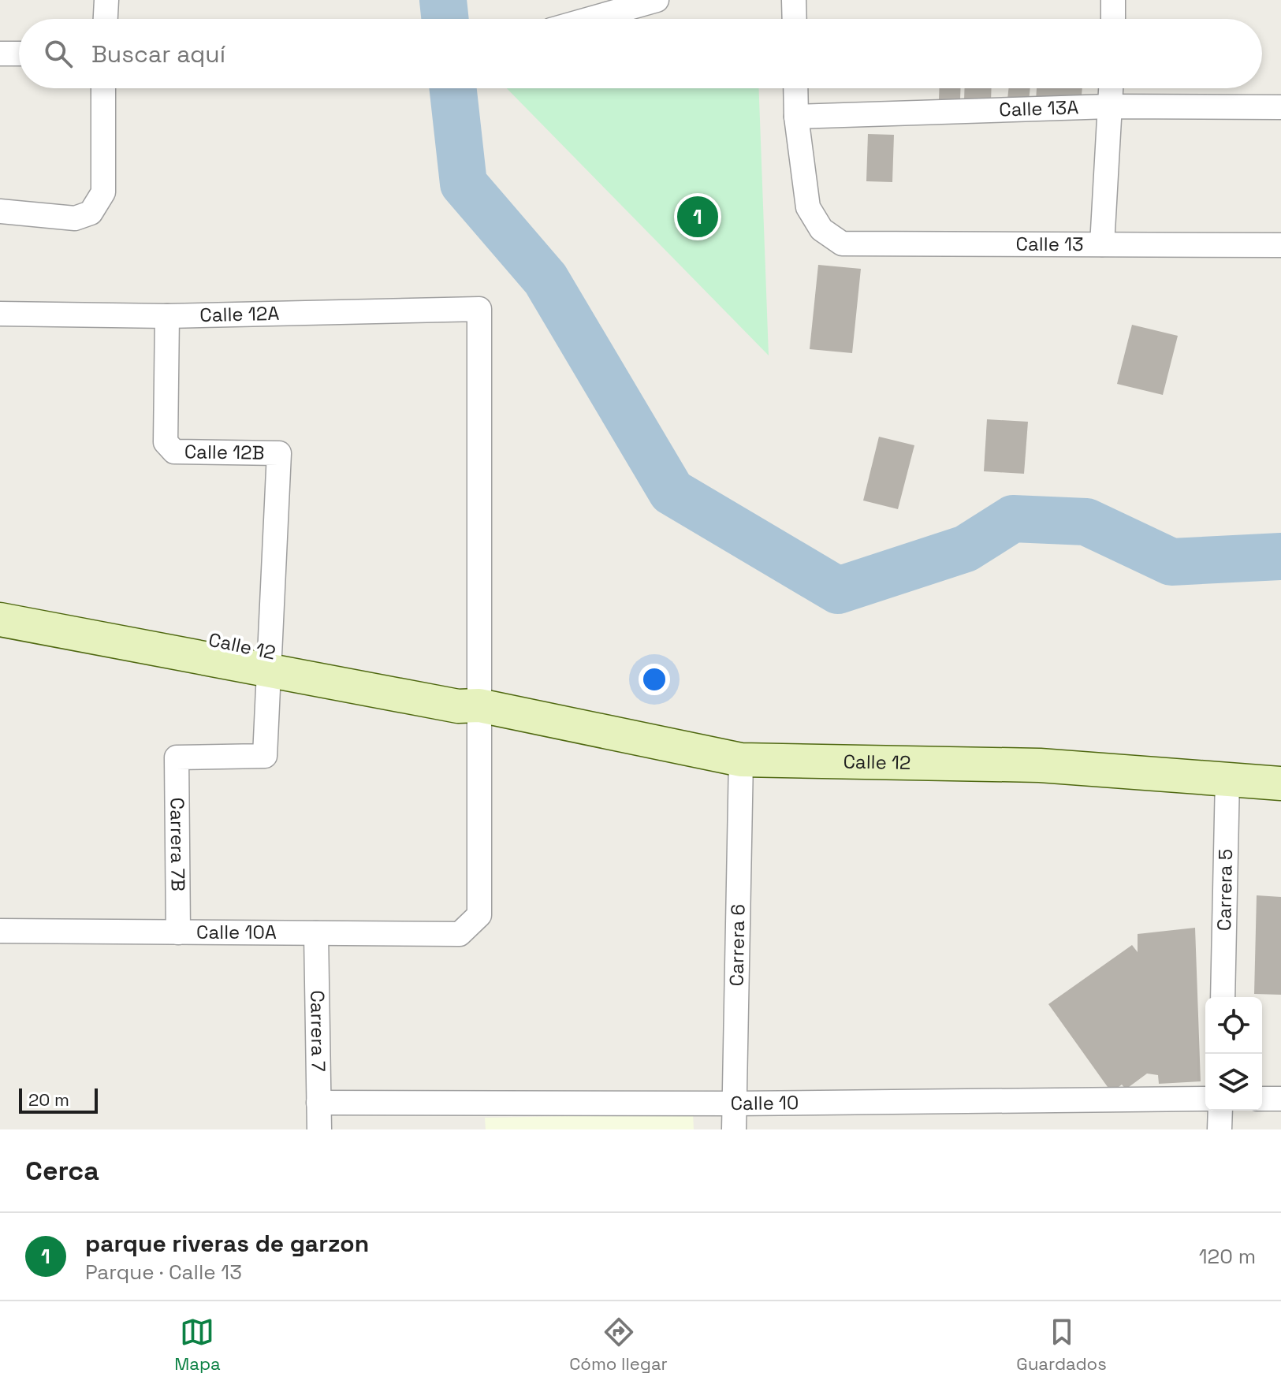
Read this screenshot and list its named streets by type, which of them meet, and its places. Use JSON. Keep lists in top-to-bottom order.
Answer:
{
  "streets": {
    "street": [
      "Calle 13A",
      "Calle 13",
      "Calle 12A",
      "Calle 12B",
      "Calle 12",
      "Carrera 7B",
      "Carrera 5",
      "Calle 10A",
      "Carrera 6",
      "Carrera 7",
      "Calle 10"
    ]
  },
  "crossings": [
    ["Calle 13A", "Calle 13"],
    ["Calle 12A", "Calle 12B"],
    ["Calle 12A", "Calle 12"],
    ["Calle 12A", "Calle 10A"],
    ["Calle 12B", "Calle 12"],
    ["Calle 12B", "Carrera 7B"],
    ["Calle 12", "Carrera 7B"],
    ["Calle 12", "Carrera 5"],
    ["Calle 12", "Calle 10A"],
    ["Calle 12", "Carrera 6"],
    ["Carrera 7B", "Calle 10A"],
    ["Calle 10A", "Carrera 7"],
    ["Carrera 6", "Calle 10"],
    ["Carrera 7", "Calle 10"]
  ],
  "scale_bar": "20 m",
  "page": {
    "search": "Buscar aquí",
    "pins": "1",
    "scale": "20 m",
    "heading": "Cerca",
    "list": [
      {
        "mark": "1",
        "name": "parque riveras de garzon",
        "note": "Parque · Calle 13",
        "value": "120 m"
      }
    ],
    "nav": ["Mapa", "Cómo llegar", "Guardados"]
  }
}
